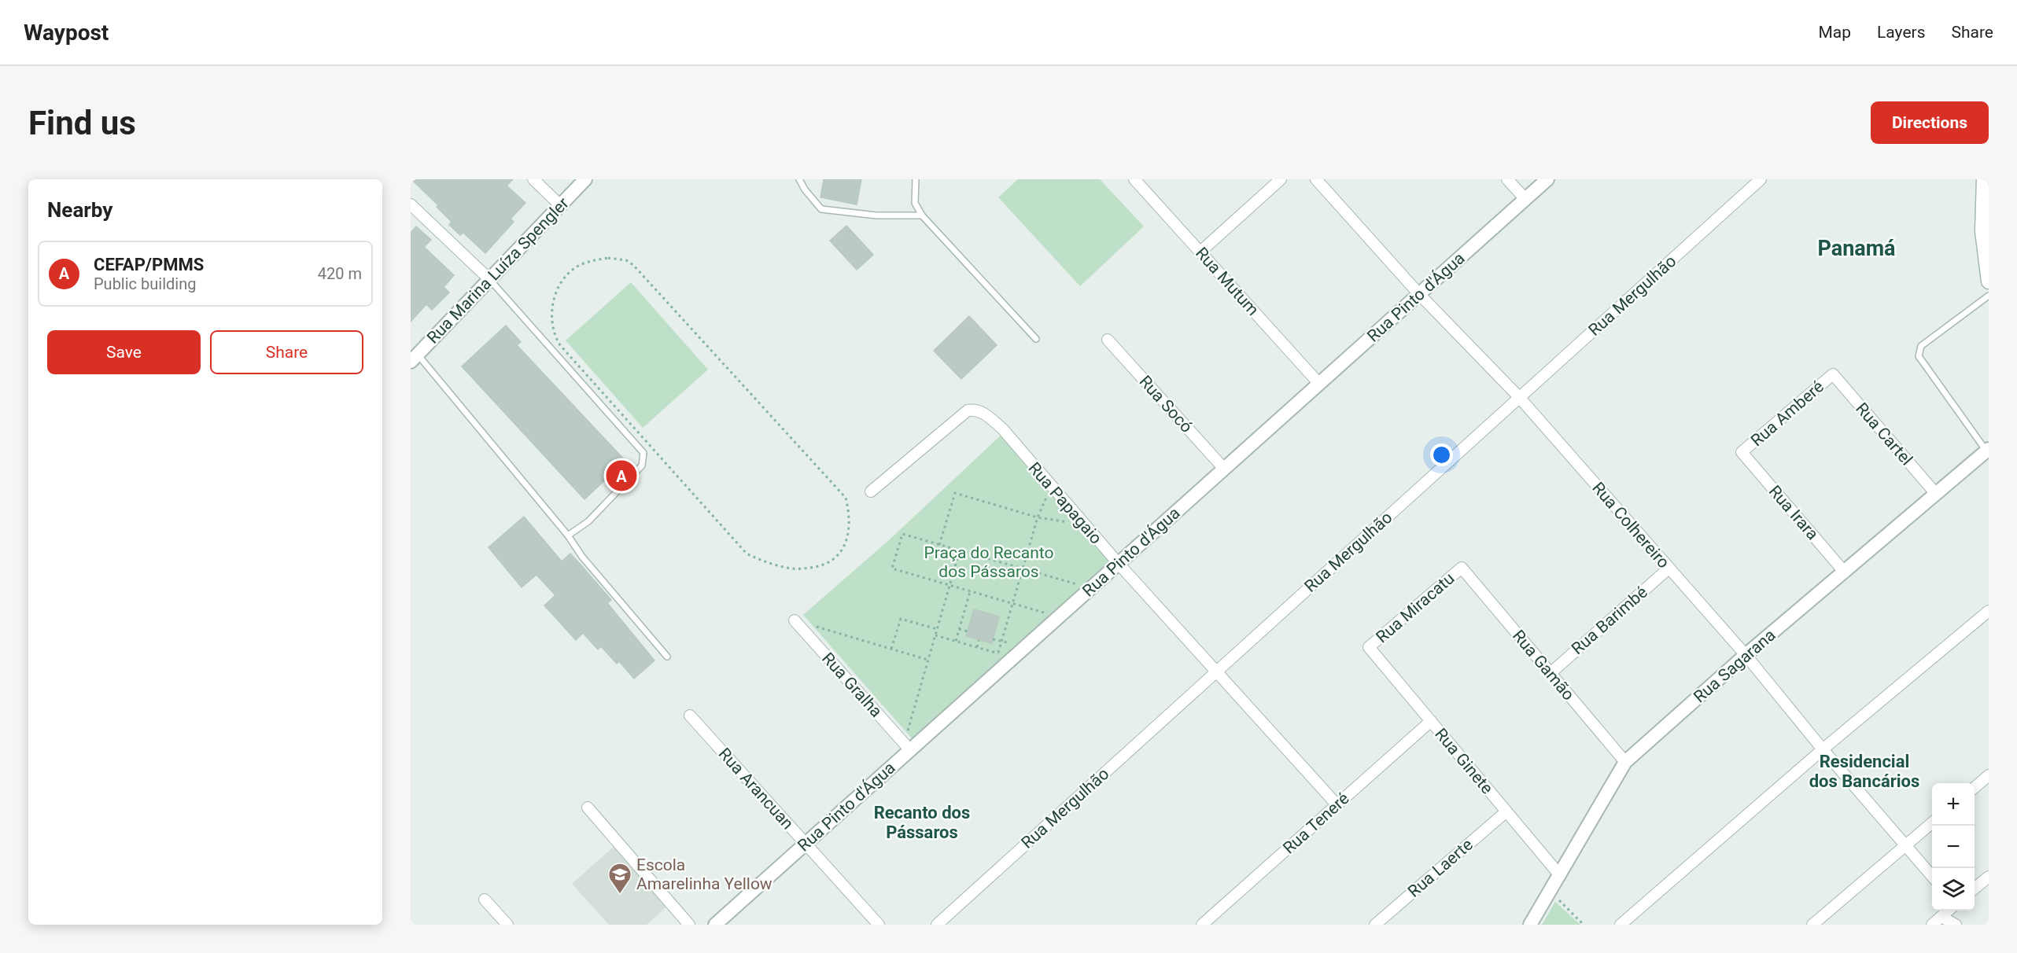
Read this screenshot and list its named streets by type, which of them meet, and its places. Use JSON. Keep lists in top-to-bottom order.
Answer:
{
  "streets": {
    "street": [
      "Rua Marina Luíza Spengler",
      "Rua Mutum",
      "Rua Mergulhão",
      "Rua Pinto d'Água",
      "Rua Socó",
      "Rua Amberé",
      "Rua Cartel",
      "Rua Papagaio",
      "Rua Irara",
      "Rua Colhereiro",
      "Rua Miracatu",
      "Rua Barimbé",
      "Rua Gamão",
      "Rua Sagarana",
      "Rua Gralha",
      "Rua Ginete",
      "Rua Arancuan",
      "Rua Teneré",
      "Rua Laerte"
    ]
  },
  "crossings": [
    ["Rua Mutum", "Rua Pinto d'Água"],
    ["Rua Mergulhão", "Rua Papagaio"],
    ["Rua Mergulhão", "Rua Colhereiro"],
    ["Rua Pinto d'Água", "Rua Socó"],
    ["Rua Pinto d'Água", "Rua Papagaio"],
    ["Rua Pinto d'Água", "Rua Colhereiro"],
    ["Rua Pinto d'Água", "Rua Gralha"],
    ["Rua Pinto d'Água", "Rua Arancuan"],
    ["Rua Amberé", "Rua Cartel"],
    ["Rua Amberé", "Rua Irara"],
    ["Rua Cartel", "Rua Sagarana"],
    ["Rua Papagaio", "Rua Teneré"],
    ["Rua Irara", "Rua Sagarana"],
    ["Rua Colhereiro", "Rua Barimbé"],
    ["Rua Colhereiro", "Rua Sagarana"],
    ["Rua Miracatu", "Rua Gamão"],
    ["Rua Miracatu", "Rua Ginete"],
    ["Rua Barimbé", "Rua Gamão"],
    ["Rua Gamão", "Rua Sagarana"],
    ["Rua Sagarana", "Rua Ginete"],
    ["Rua Ginete", "Rua Teneré"],
    ["Rua Ginete", "Rua Laerte"]
  ],
  "districts": ["Panamá", "Residencial dos Bancários", "Recanto dos Pássaros"],
  "parks": ["Praça do Recanto dos Pássaros"],
  "places": {
    "school or university": ["Escola Amarelinha Yellow"]
  },
  "page": {
    "header": "Waypost",
    "nav": ["Map", "Layers", "Share"],
    "buttons": [
      "Directions",
      ["Save", "Share"]
    ],
    "title": "Find us",
    "heading": "Nearby",
    "list": [
      {
        "mark": "A",
        "name": "CEFAP/PMMS",
        "note": "Public building",
        "value": "420 m"
      }
    ],
    "pins": "A",
    "map_buttons": ["+", "−"]
  }
}
